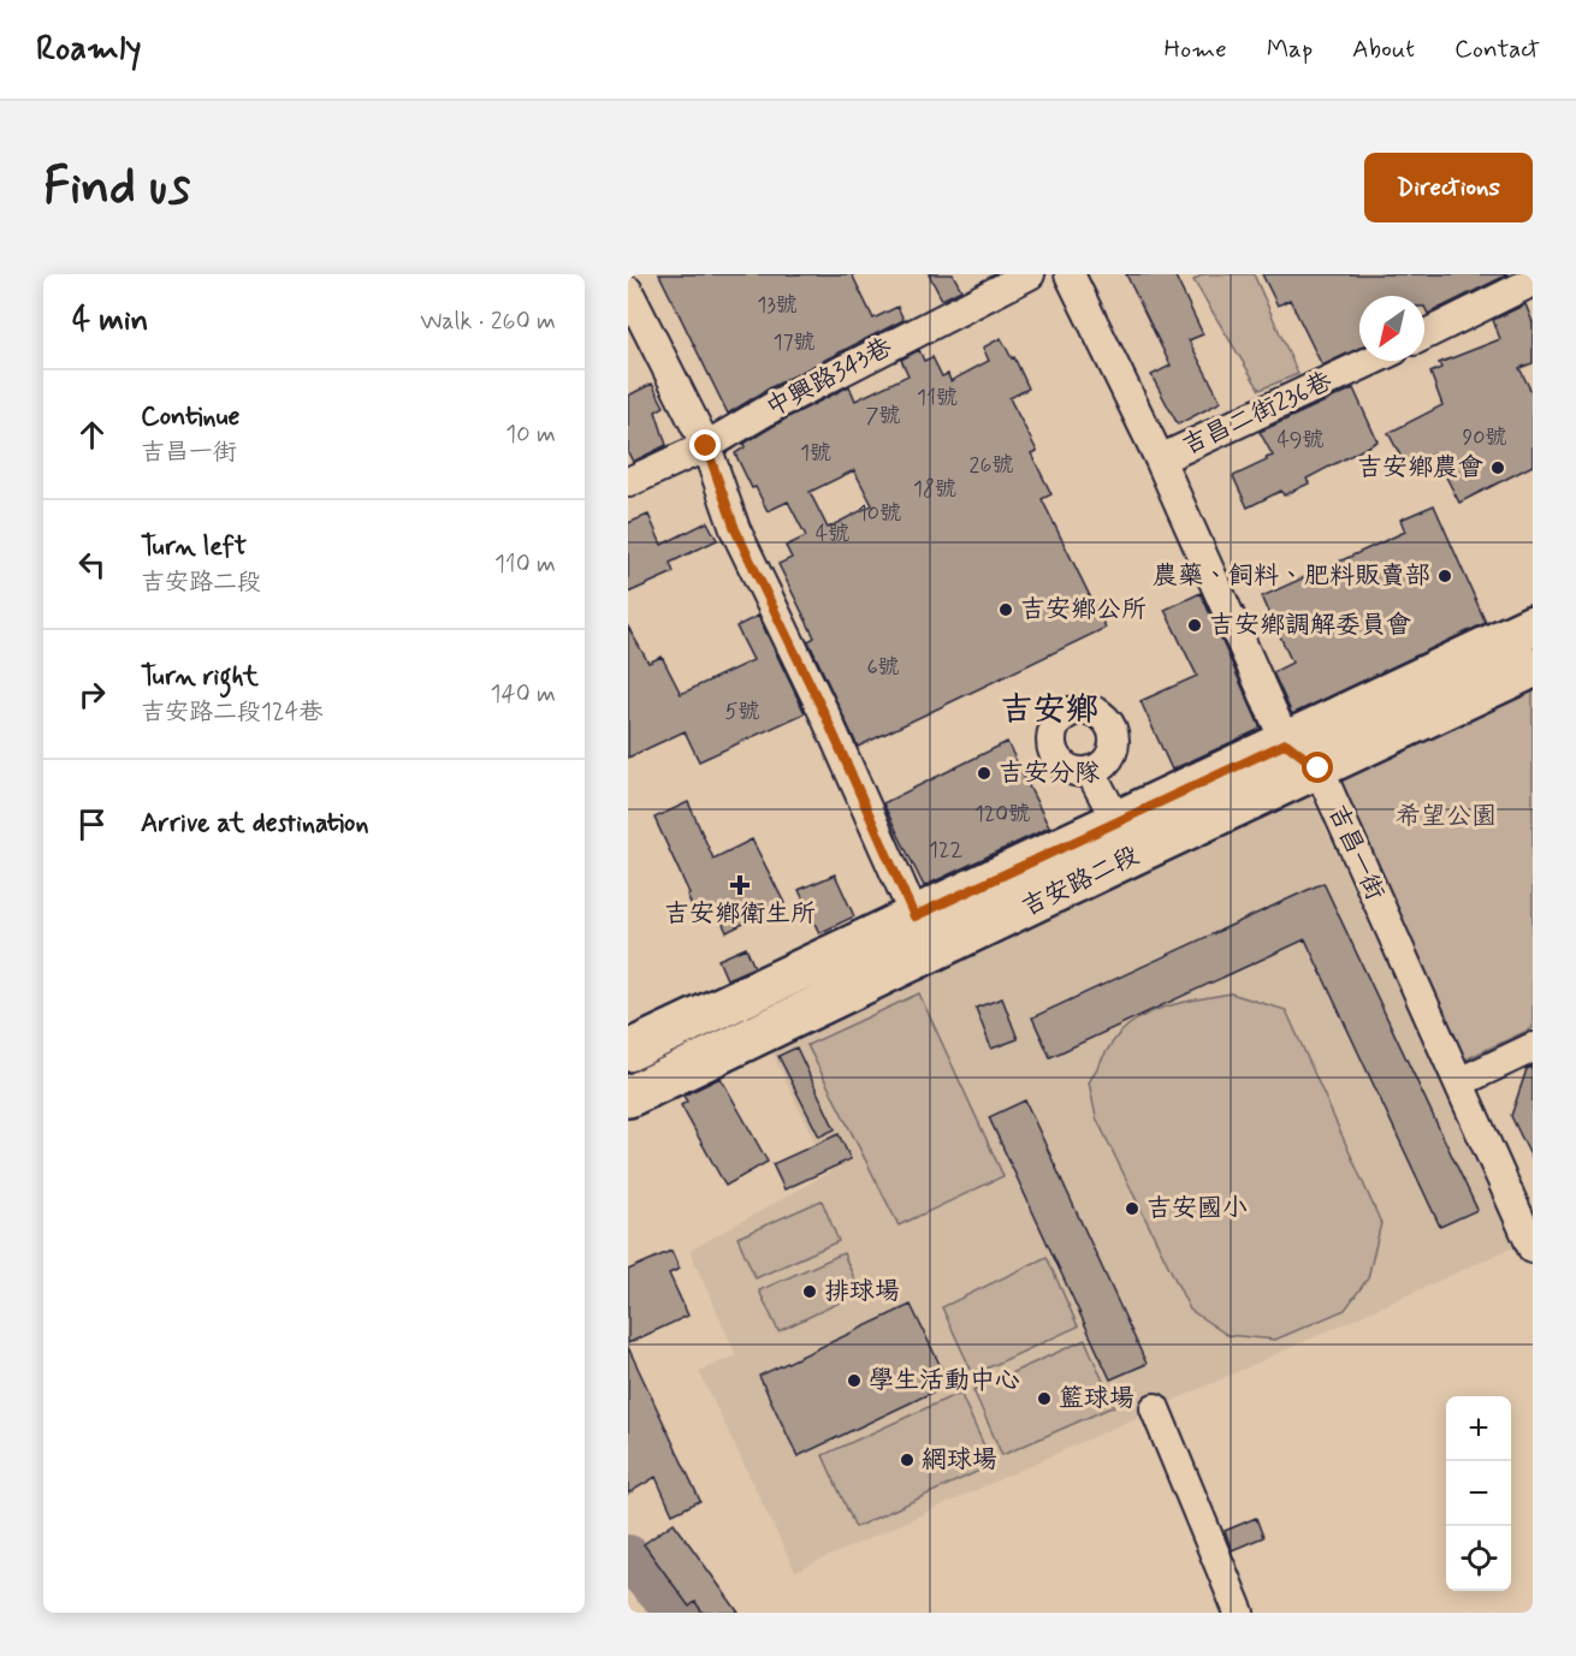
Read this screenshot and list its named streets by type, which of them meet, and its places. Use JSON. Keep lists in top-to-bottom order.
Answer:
{
  "streets": {
    "main road": ["吉安路二段"],
    "street": ["中興路343巷", "吉昌二街236巷", "吉昌一街"]
  },
  "crossings": [
    ["吉昌二街236巷", "吉昌一街"],
    ["吉昌一街", "吉安路二段"]
  ],
  "districts": ["吉安鄉"],
  "parks": ["希望公園"],
  "places": {
    "other": [
      "吉安鄉農會",
      "農藥、飼料、肥料販賣部",
      "吉安鄉公所",
      "吉安鄉調解委員會",
      "吉安分隊",
      "吉安國小",
      "排球場",
      "學生活動中心",
      "籃球場",
      "網球場"
    ],
    "health": ["吉安鄉衛生所"]
  },
  "house_numbers": [
    "13號",
    "17號",
    "11號",
    "7號",
    "90號",
    "49號",
    "1號",
    "26號",
    "18號",
    "10號",
    "4號",
    "6號",
    "5號",
    "120號",
    "122"
  ],
  "north": "bottom left",
  "page": {
    "header": "Roamly",
    "nav": [
      "Home",
      "Map",
      "About",
      "Contact"
    ],
    "buttons": "Directions",
    "title": "Find us",
    "heading": ["4 min", "Walk · 260 m"],
    "list": [
      ["Continue", "吉昌一街", "10 m"],
      ["Turn left", "吉安路二段", "110 m"],
      ["Turn right", "吉安路二段124巷", "140 m"],
      "Arrive at destination"
    ],
    "map_buttons": ["+", "−"]
  }
}
